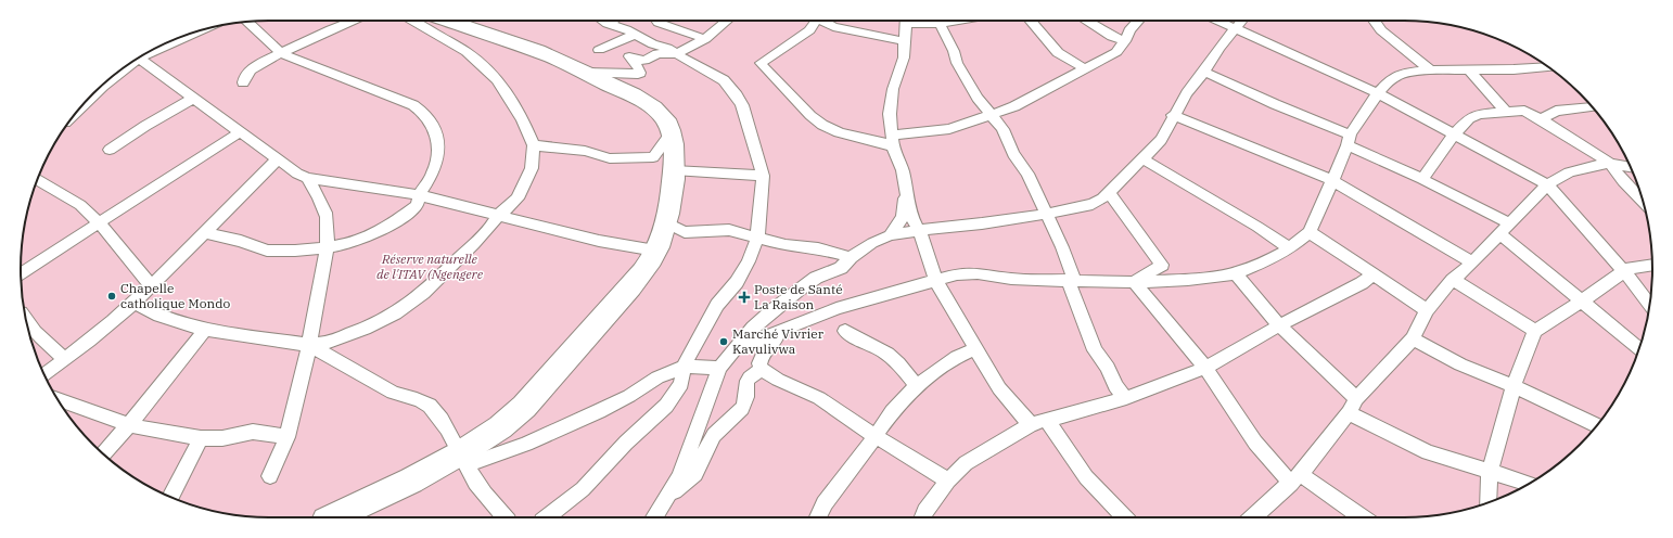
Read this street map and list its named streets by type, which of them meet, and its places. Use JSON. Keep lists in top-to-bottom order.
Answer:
{
  "parks": ["Réserve naturelle de l'ITAV (Ngengere"],
  "places": {
    "other": ["Chapelle catholique Mondo", "Marché Vivrier Kavulivwa"],
    "health": ["Poste de Santé La Raison"]
  }
}
